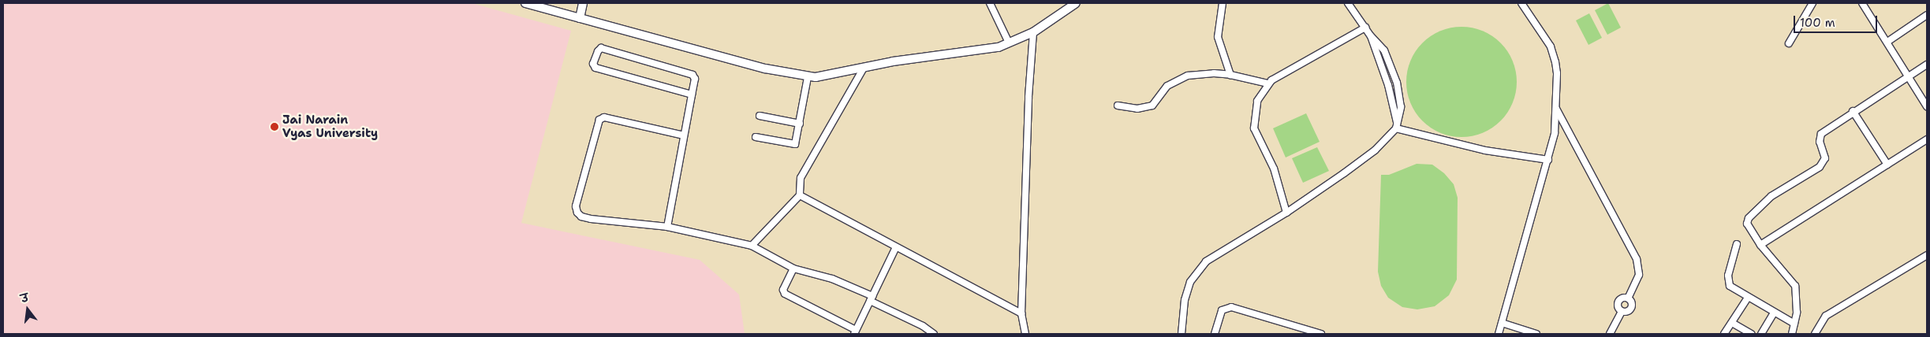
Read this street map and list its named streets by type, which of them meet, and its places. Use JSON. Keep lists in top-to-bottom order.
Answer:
{
  "places": ["Jai Narain Vyas University"],
  "scale_bar": "100 m",
  "north": "top"
}
